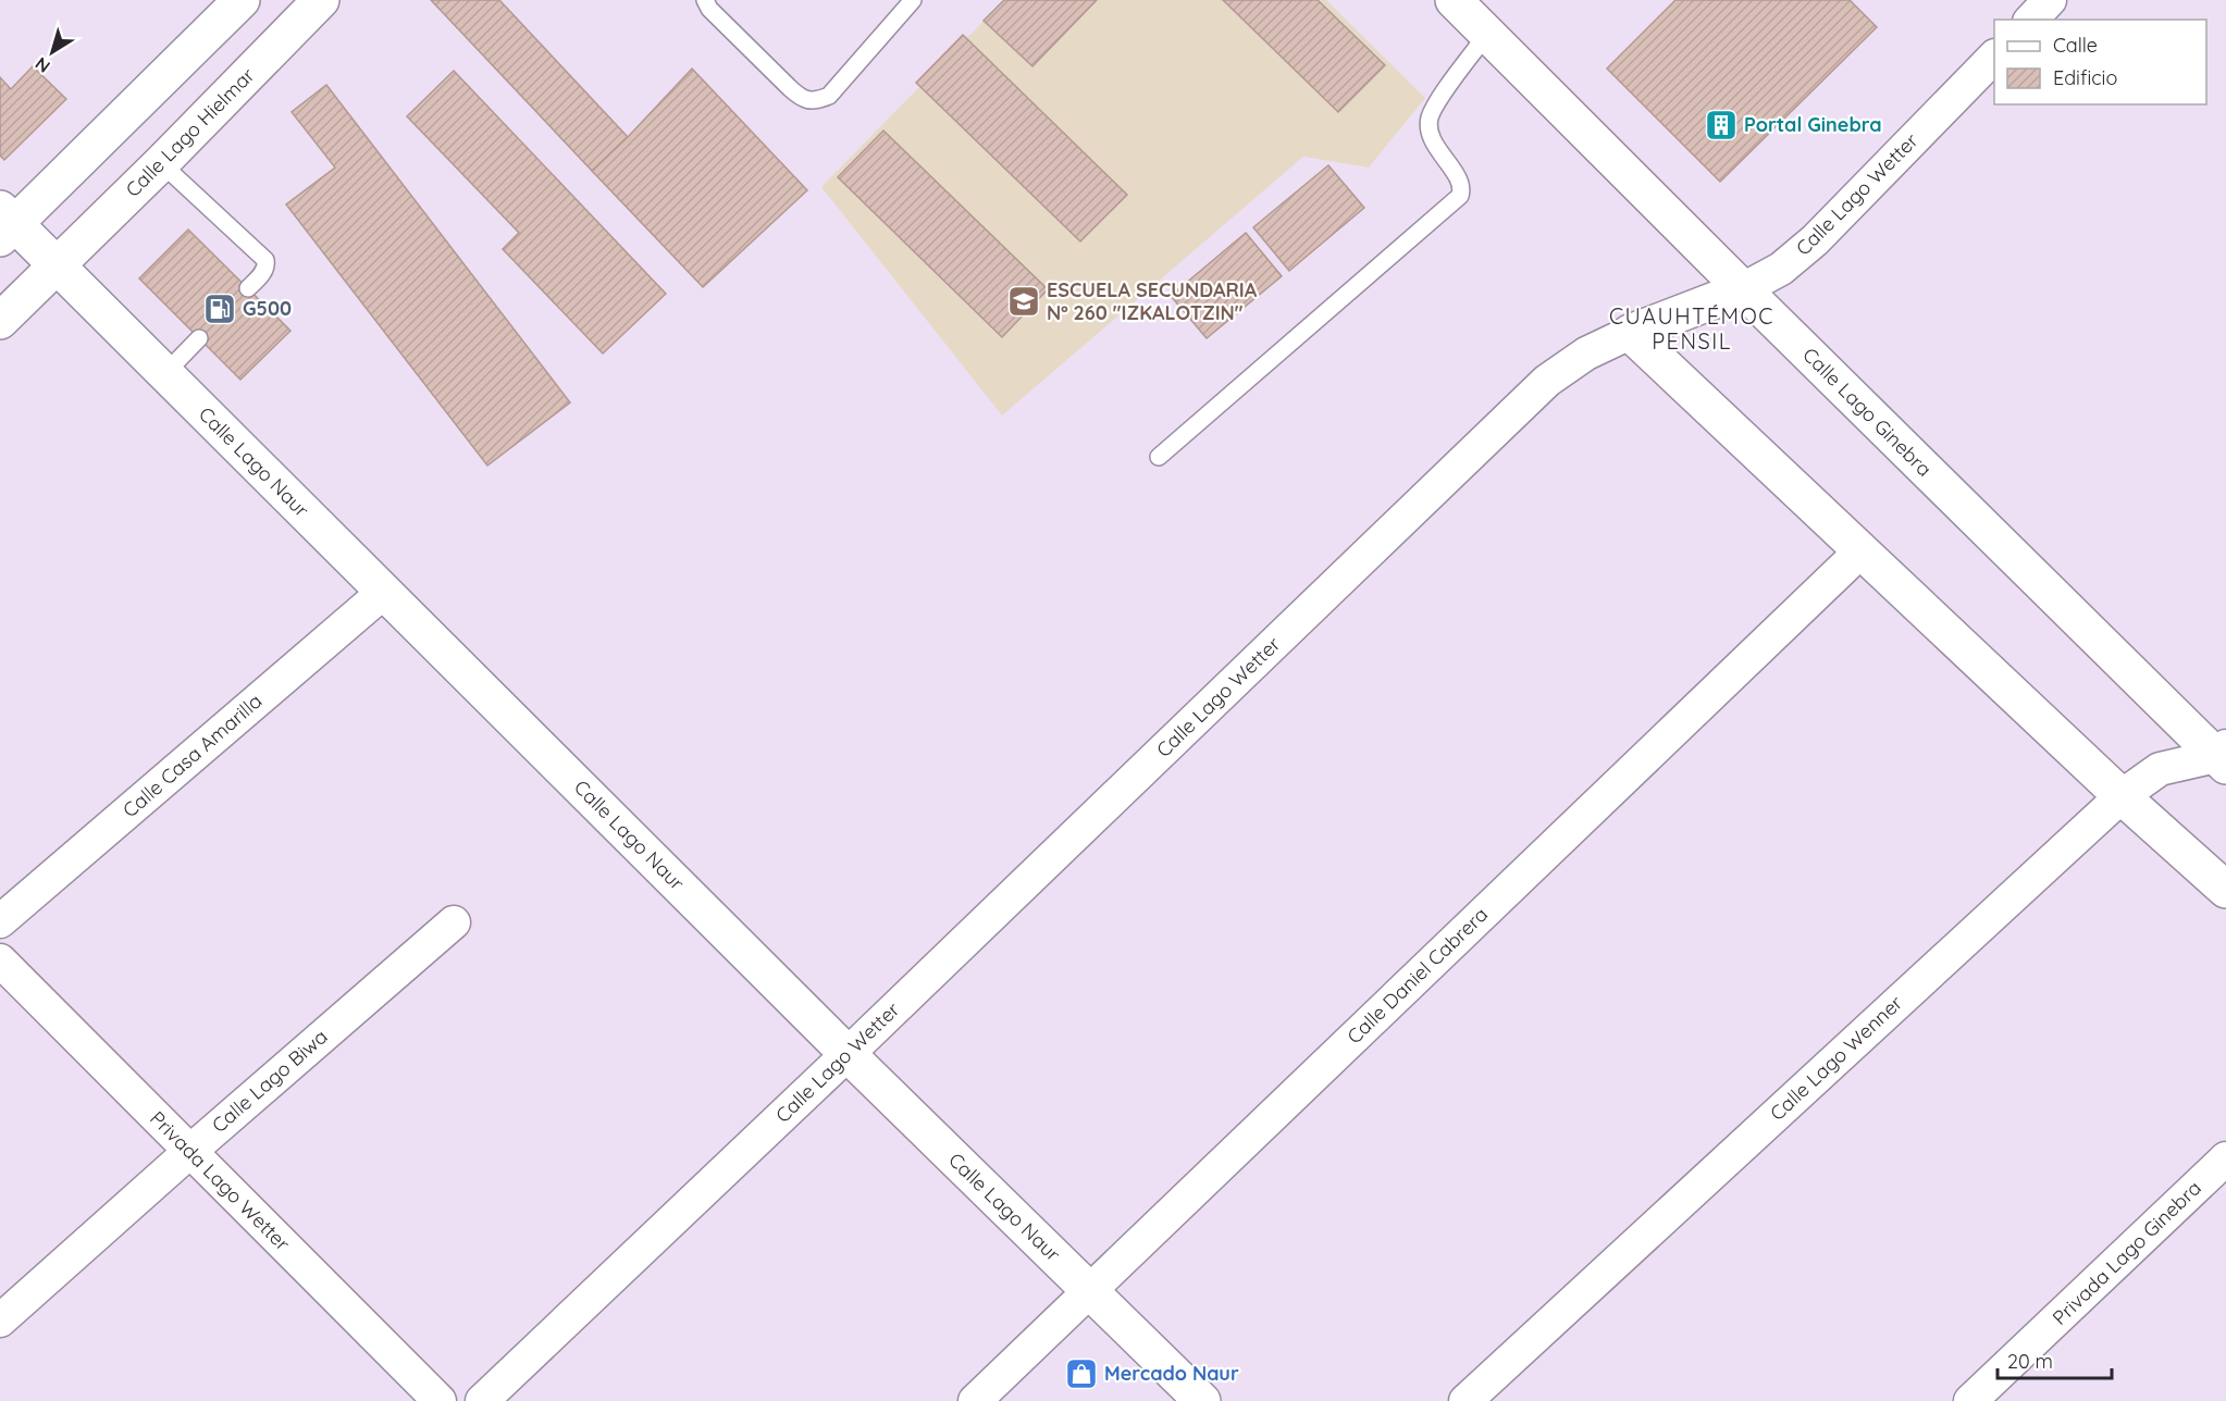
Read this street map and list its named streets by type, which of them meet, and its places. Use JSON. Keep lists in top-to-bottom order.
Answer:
{
  "streets": {
    "street": [
      "Calle Lago Hielmar",
      "Calle Lago Wetter",
      "Calle Lago Ginebra",
      "Calle Lago Naur",
      "Calle Casa Amarilla",
      "Calle Daniel Cabrera",
      "Calle Lago Wenner",
      "Calle Lago Biwa",
      "Privada Lago Wetter",
      "Privada Lago Ginebra"
    ]
  },
  "crossings": [
    ["Calle Lago Hielmar", "Calle Lago Naur"],
    ["Calle Lago Wetter", "Calle Lago Ginebra"],
    ["Calle Lago Wetter", "Calle Lago Naur"],
    ["Calle Lago Ginebra", "Calle Lago Wenner"],
    ["Calle Lago Naur", "Calle Casa Amarilla"],
    ["Calle Lago Naur", "Calle Daniel Cabrera"],
    ["Calle Lago Biwa", "Privada Lago Wetter"]
  ],
  "districts": ["CUAUHTÉMOC PENSIL"],
  "places": {
    "building": ["Portal Ginebra"],
    "school or university": ["ESCUELA SECUNDARIA Nº 260 \"IZKALOTZIN\""],
    "fuel station": ["G500"],
    "shop": ["Mercado Naur"]
  },
  "legend": ["Calle", "Edificio"],
  "scale_bar": "20 m",
  "north": "bottom left"
}
